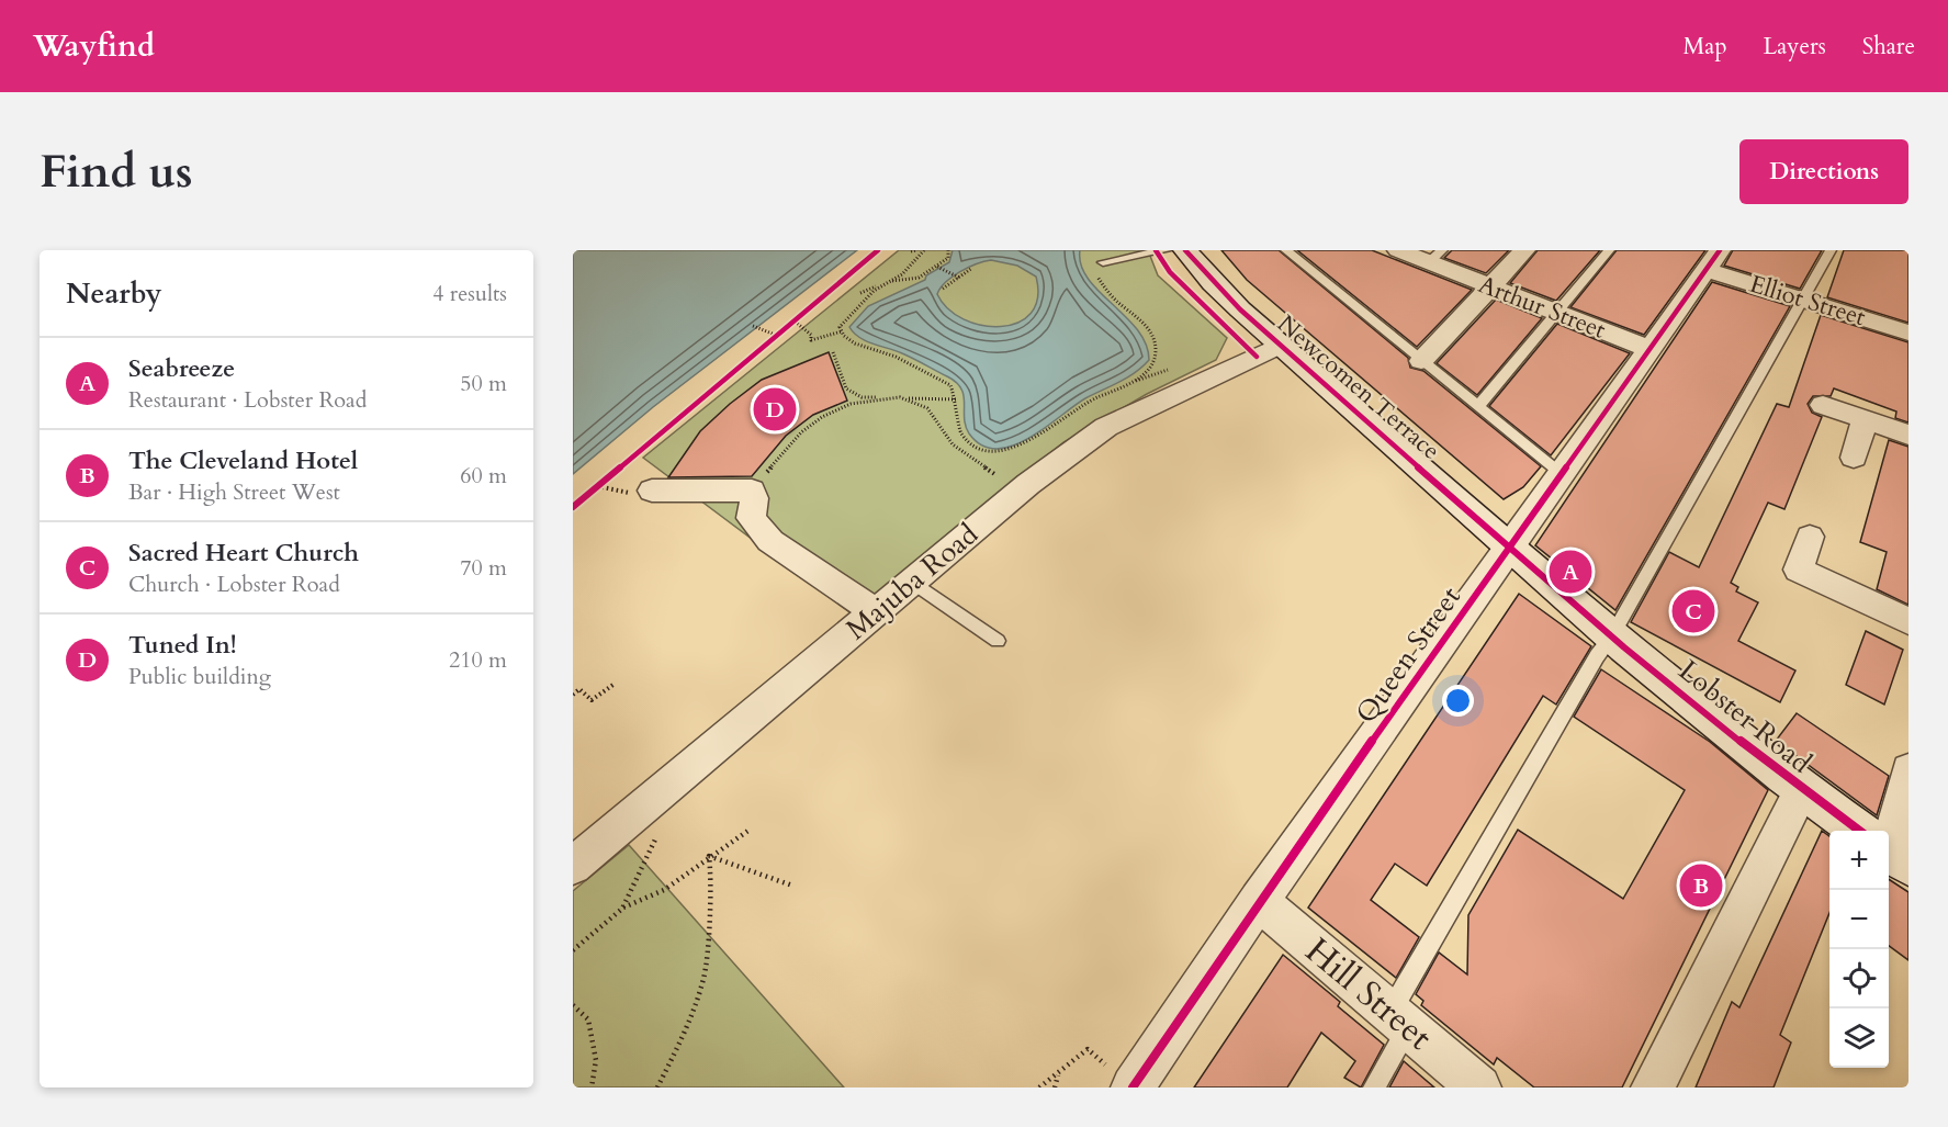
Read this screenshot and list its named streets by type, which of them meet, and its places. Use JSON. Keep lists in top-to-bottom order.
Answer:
{
  "streets": {
    "street": [
      "Elliot Street",
      "Arthur Street",
      "Newcomen Terrace",
      "Majuba Road",
      "Queen Street",
      "Lobster Road",
      "Hill Street"
    ]
  },
  "crossings": [
    ["Elliot Street", "Queen Street"],
    ["Arthur Street", "Queen Street"],
    ["Newcomen Terrace", "Majuba Road"],
    ["Newcomen Terrace", "Queen Street"],
    ["Newcomen Terrace", "Lobster Road"],
    ["Queen Street", "Lobster Road"],
    ["Queen Street", "Hill Street"]
  ],
  "page": {
    "header": "Wayfind",
    "nav": ["Map", "Layers", "Share"],
    "buttons": "Directions",
    "title": "Find us",
    "heading": ["Nearby", "4 results"],
    "list": [
      {
        "mark": "A",
        "name": "Seabreeze",
        "note": "Restaurant · Lobster Road",
        "value": "50 m"
      },
      {
        "mark": "B",
        "name": "The Cleveland Hotel",
        "note": "Bar · High Street West",
        "value": "60 m"
      },
      {
        "mark": "C",
        "name": "Sacred Heart Church",
        "note": "Church · Lobster Road",
        "value": "70 m"
      },
      {
        "mark": "D",
        "name": "Tuned In!",
        "note": "Public building",
        "value": "210 m"
      }
    ],
    "pins": [
      "D",
      "A",
      "C",
      "B"
    ],
    "map_buttons": ["+", "−"]
  }
}
